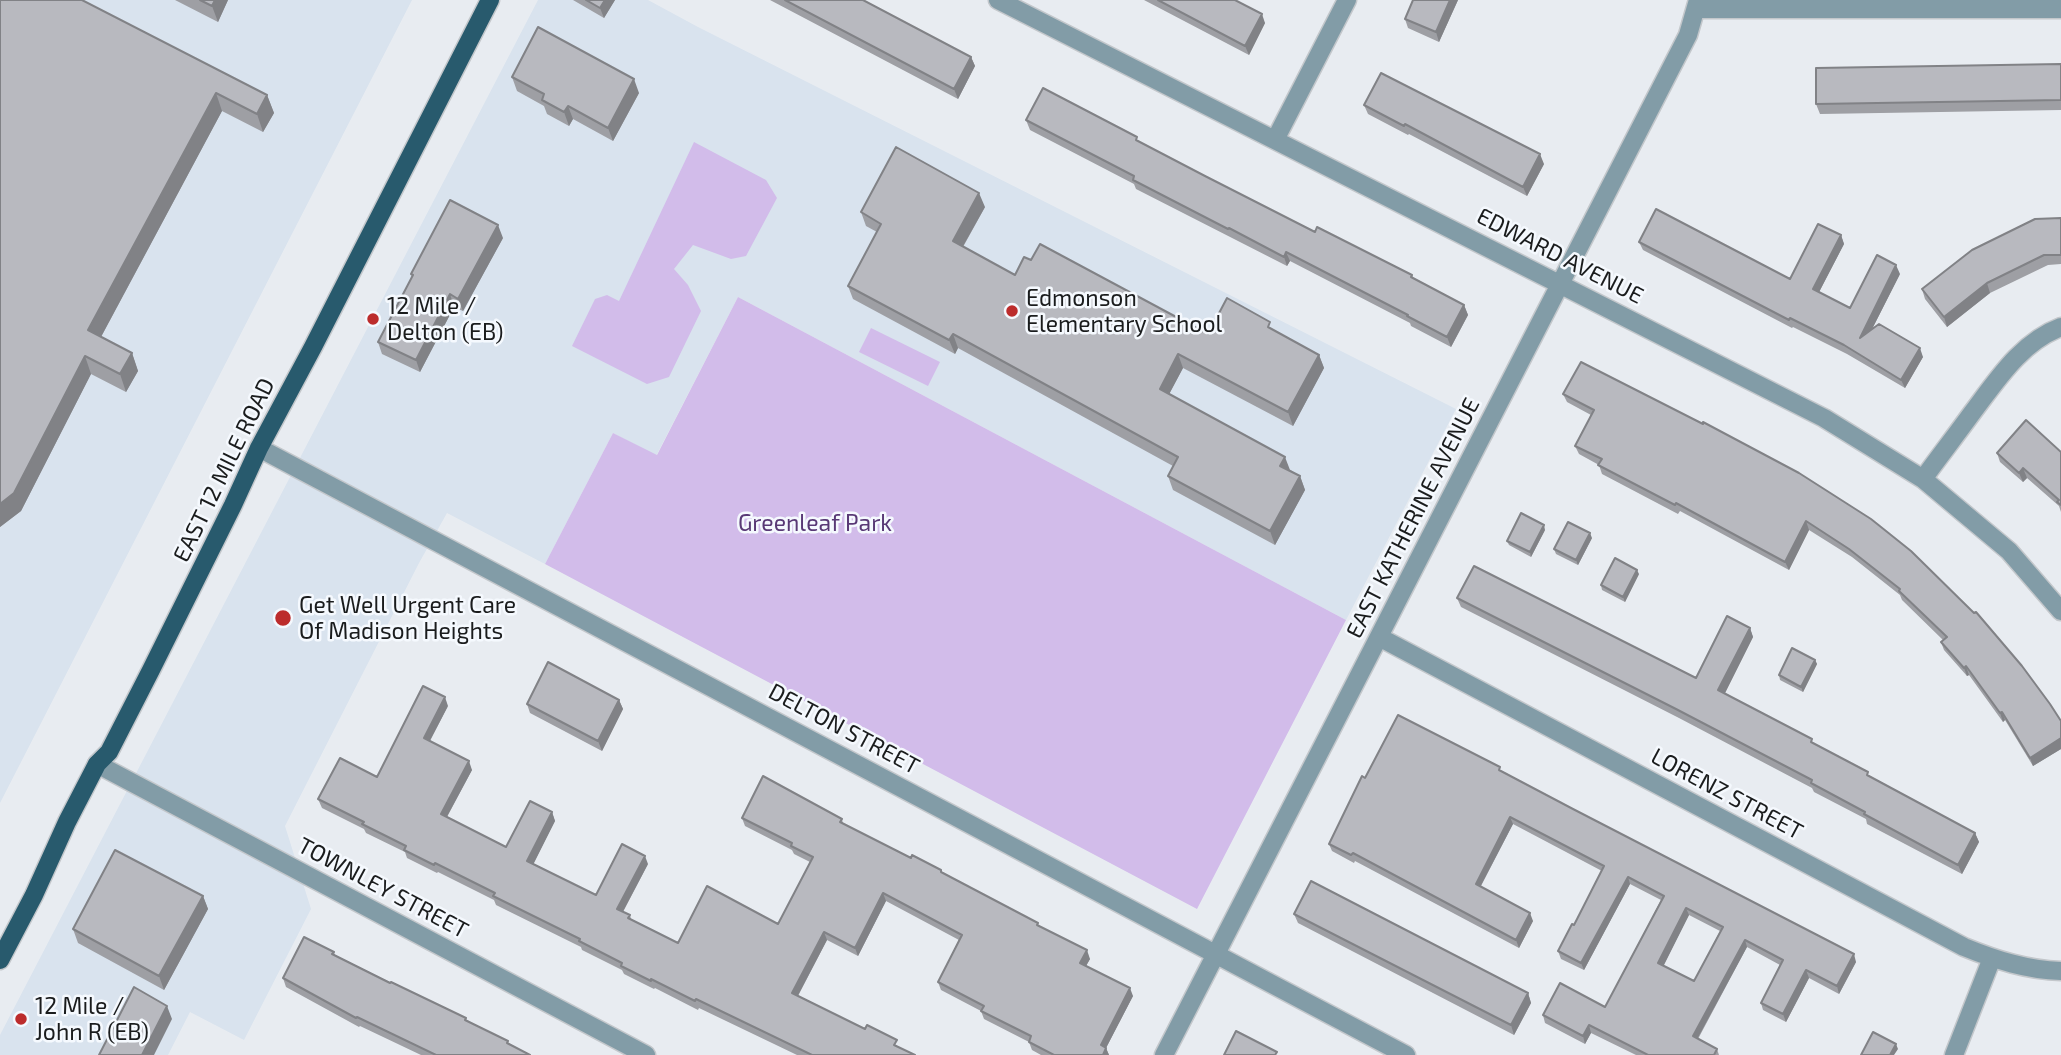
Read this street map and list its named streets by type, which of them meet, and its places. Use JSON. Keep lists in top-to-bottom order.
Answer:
{
  "streets": {
    "main road": ["EAST 12 MILE ROAD"],
    "street": [
      "EDWARD AVENUE",
      "EAST KATHERINE AVENUE",
      "DELTON STREET",
      "LORENZ STREET",
      "TOWNLEY STREET"
    ]
  },
  "crossings": [
    ["EDWARD AVENUE", "EAST KATHERINE AVENUE"],
    ["EAST 12 MILE ROAD", "DELTON STREET"],
    ["EAST 12 MILE ROAD", "TOWNLEY STREET"],
    ["EAST KATHERINE AVENUE", "DELTON STREET"],
    ["EAST KATHERINE AVENUE", "LORENZ STREET"]
  ],
  "parks": ["Greenleaf Park"],
  "places": [
    "Edmonson Elementary School",
    "12 Mile / Delton (EB)",
    "Get Well Urgent Care Of Madison Heights",
    "12 Mile / John R (EB)"
  ]
}
